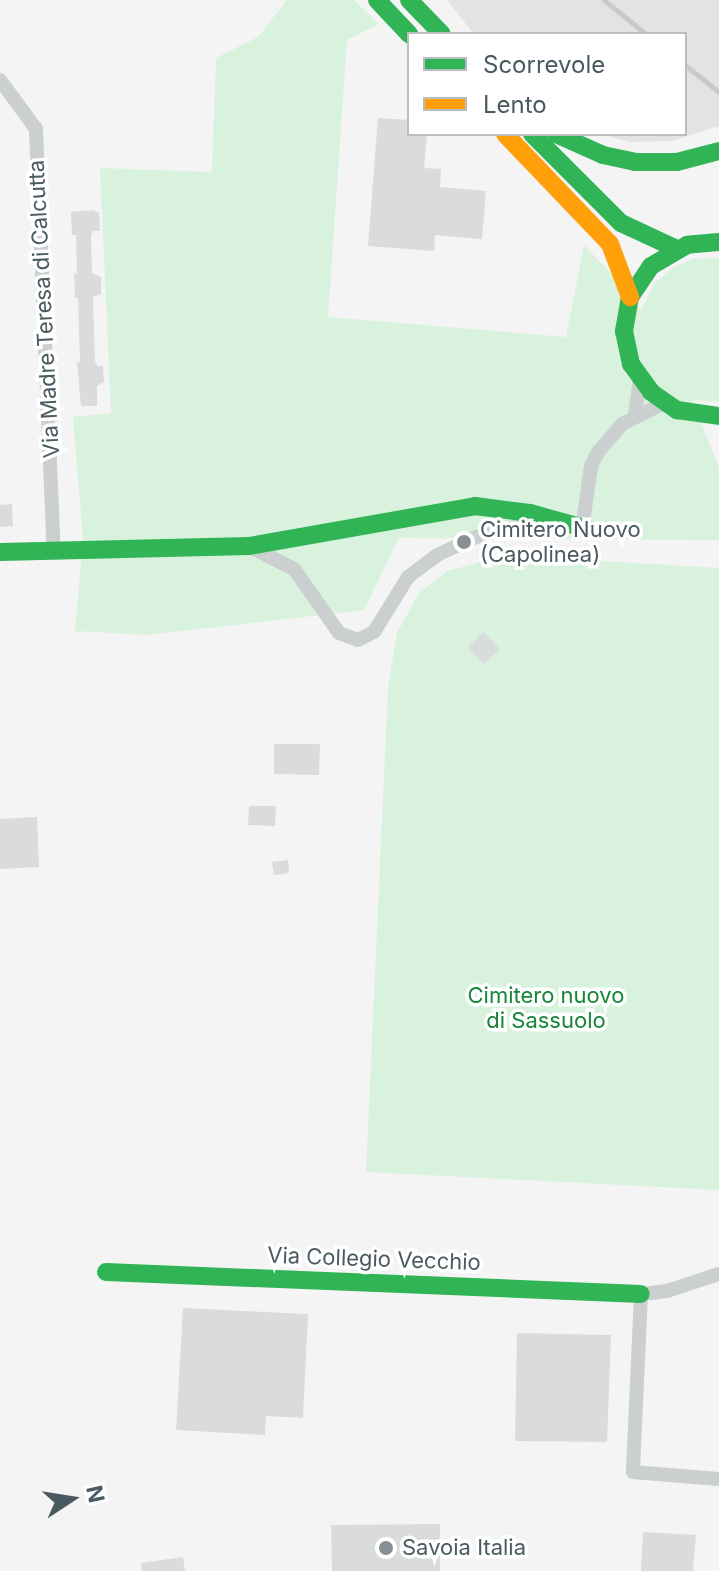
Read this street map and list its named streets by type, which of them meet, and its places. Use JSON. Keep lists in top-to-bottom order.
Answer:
{
  "streets": {
    "street": ["Via Madre Teresa di Calcutta", "Via Collegio Vecchio"]
  },
  "parks": ["Cimitero nuovo di Sassuolo"],
  "places": ["Cimitero Nuovo (Capolinea)", "Savoia Italia"],
  "legend": ["Scorrevole", "Lento"],
  "north": "right"
}
